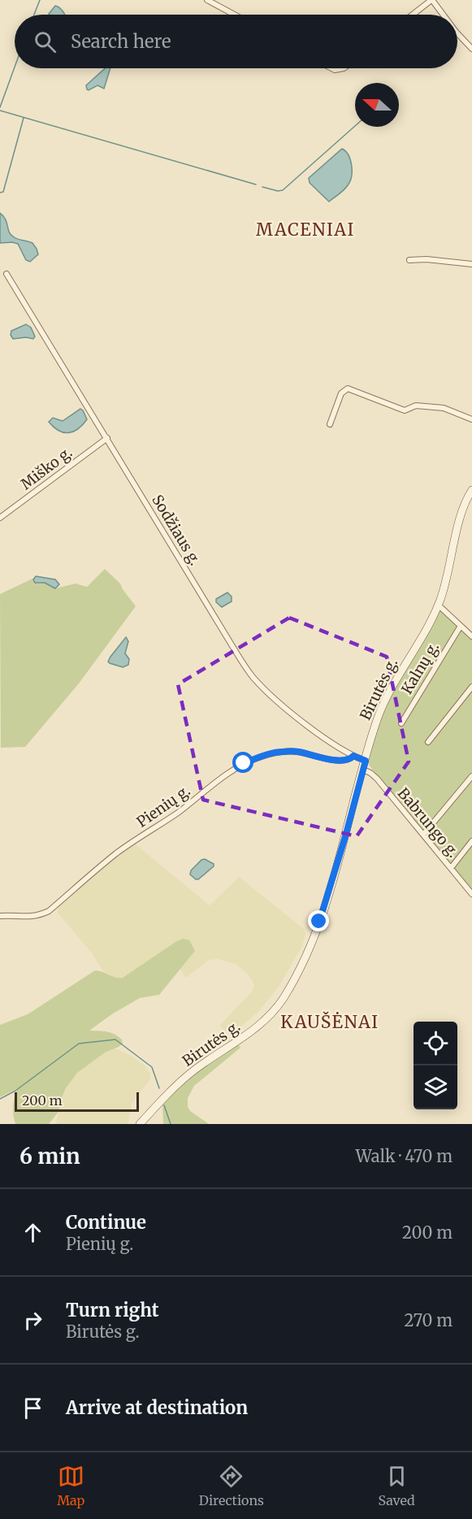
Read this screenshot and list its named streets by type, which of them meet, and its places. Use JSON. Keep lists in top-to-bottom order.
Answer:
{
  "streets": {
    "main road": ["Birutės g."],
    "street": [
      "Miško g.",
      "Sodžiaus g.",
      "Kalnų g.",
      "Pienių g.",
      "Babrungo g."
    ]
  },
  "crossings": [
    ["Miško g.", "Sodžiaus g."],
    ["Sodžiaus g.", "Birutės g."],
    ["Sodžiaus g.", "Pienių g."],
    ["Birutės g.", "Babrungo g."]
  ],
  "districts": ["MACENIAI", "KAUŠĖNAI"],
  "scale_bar": "200 m",
  "north": "left",
  "page": {
    "search": "Search here",
    "scale": "200 m",
    "heading": ["6 min", "Walk · 470 m"],
    "list": [
      ["Continue", "Pienių g.", "200 m"],
      ["Turn right", "Birutės g.", "270 m"],
      "Arrive at destination"
    ],
    "nav": ["Map", "Directions", "Saved"]
  }
}
